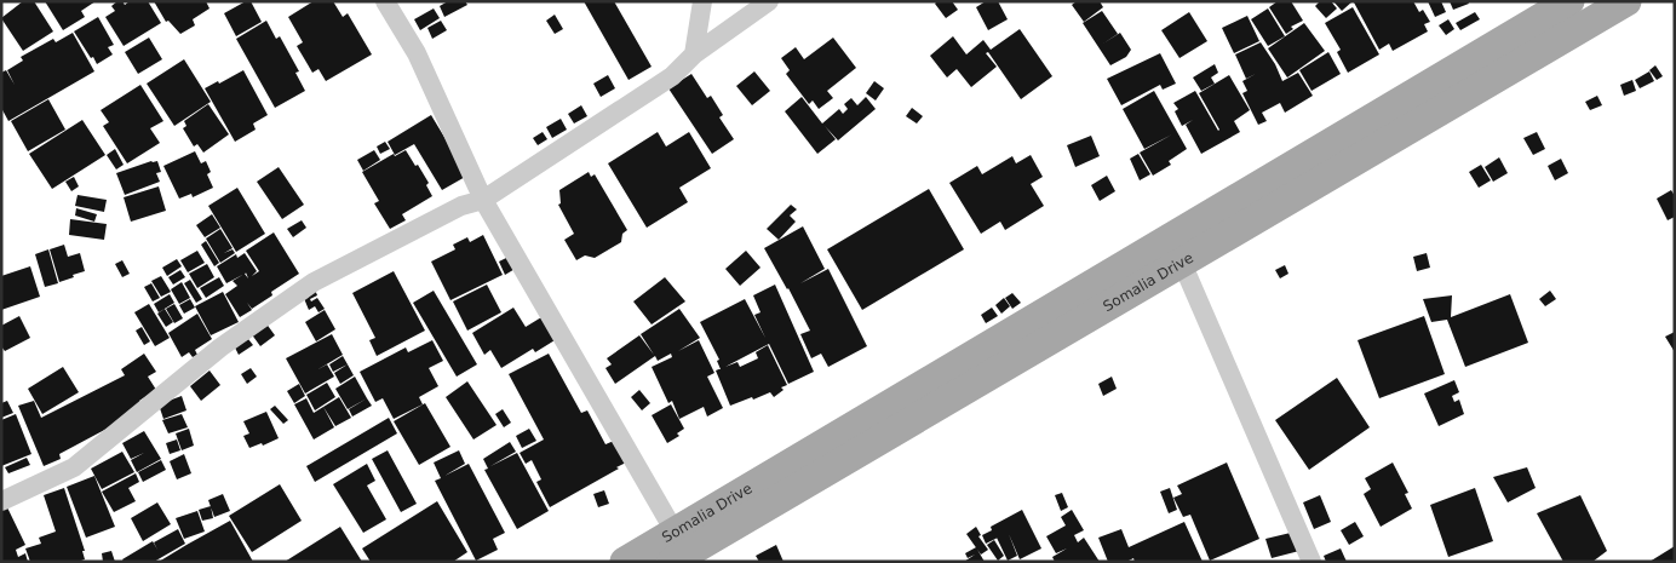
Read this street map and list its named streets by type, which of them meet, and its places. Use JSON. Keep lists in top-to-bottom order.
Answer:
{
  "streets": {
    "main road": ["Somalia Drive"]
  }
}
